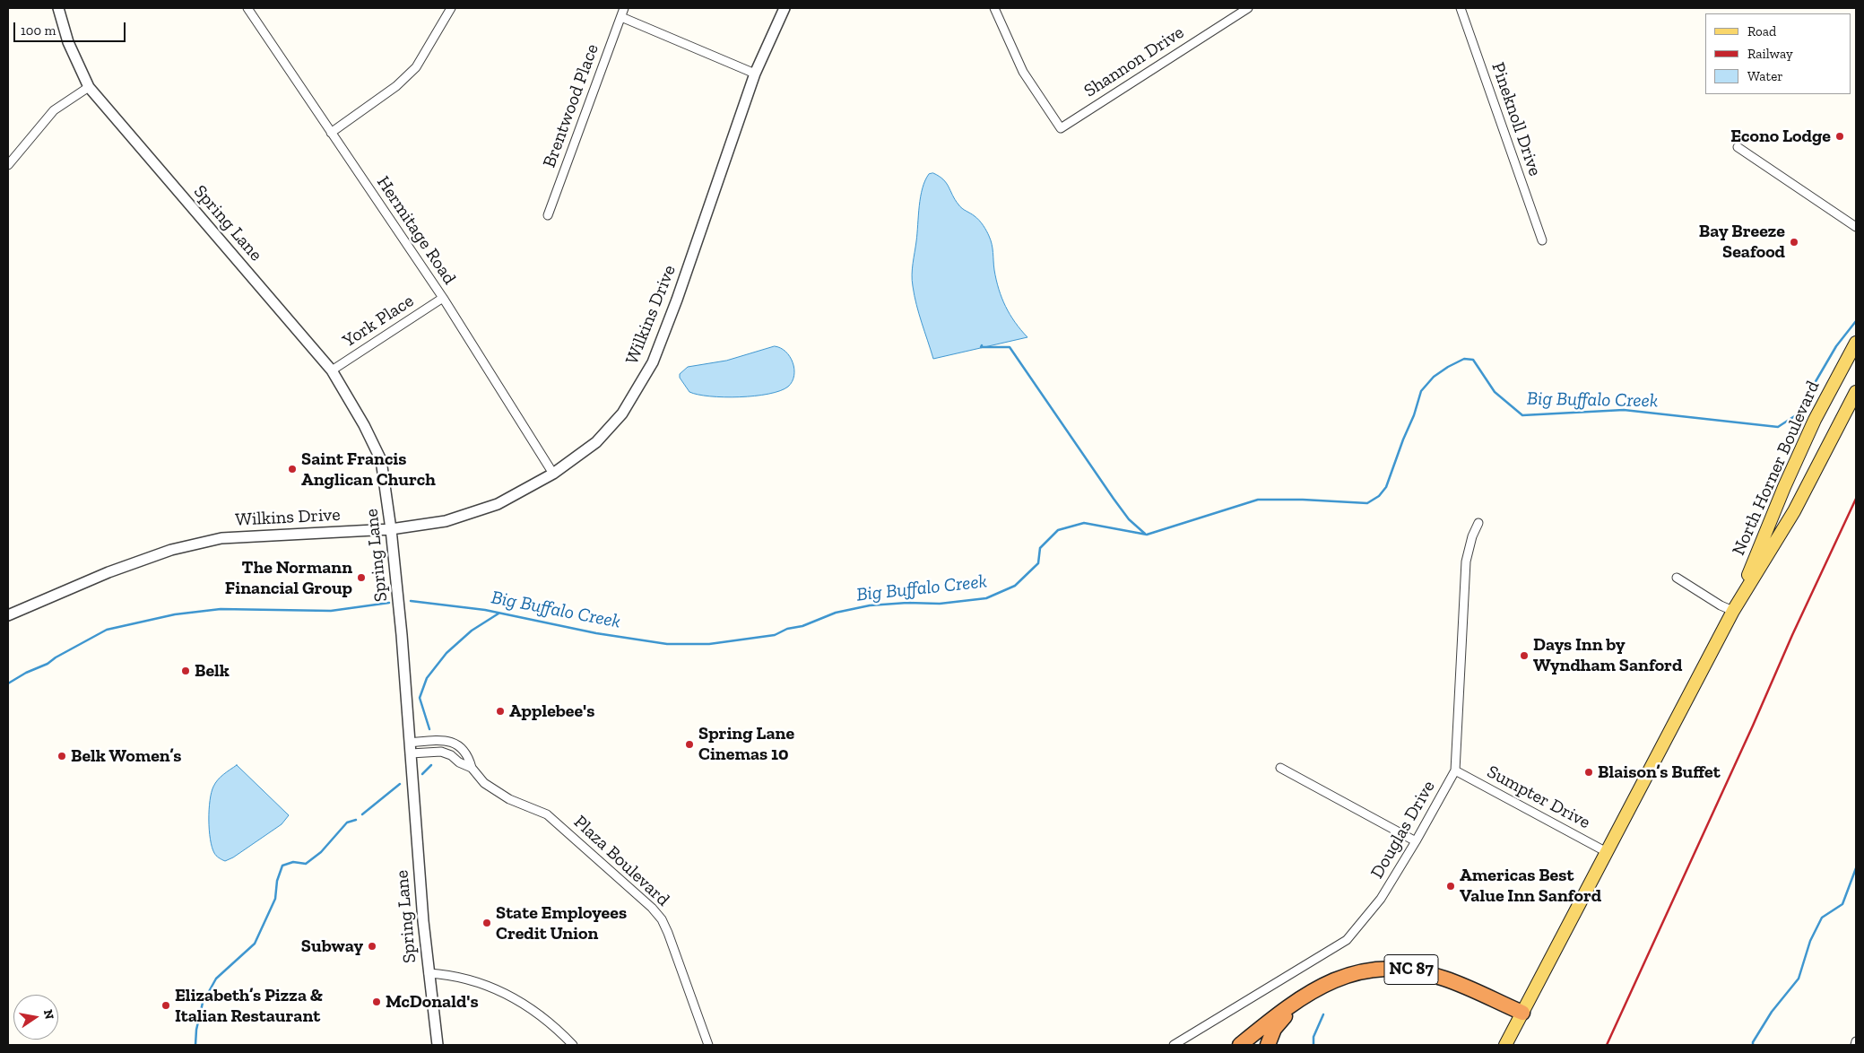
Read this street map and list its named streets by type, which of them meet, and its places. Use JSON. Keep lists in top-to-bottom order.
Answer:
{
  "streets": {
    "highway": ["NC 87"],
    "main road": ["North Horner Boulevard"],
    "street": [
      "Shannon Drive",
      "Brentwood Place",
      "Pineknoll Drive",
      "Spring Lane",
      "Hermitage Road",
      "Wilkins Drive",
      "York Place",
      "Sumpter Drive",
      "Douglas Drive",
      "Plaza Boulevard"
    ]
  },
  "crossings": [
    ["Spring Lane", "Wilkins Drive"],
    ["Spring Lane", "York Place"],
    ["Spring Lane", "Plaza Boulevard"],
    ["Hermitage Road", "Wilkins Drive"],
    ["Hermitage Road", "York Place"],
    ["North Horner Boulevard", "Sumpter Drive"],
    ["North Horner Boulevard", "NC 87"],
    ["Sumpter Drive", "Douglas Drive"]
  ],
  "water": ["Big Buffalo Creek"],
  "places": [
    "Econo Lodge",
    "Bay Breeze Seafood",
    "Saint Francis Anglican Church",
    "The Normann Financial Group",
    "Days Inn by Wyndham Sanford",
    "Belk",
    "Applebee's",
    "Spring Lane Cinemas 10",
    "Belk Women’s",
    "Blaison’s Buffet",
    "Americas Best Value Inn Sanford",
    "State Employees Credit Union",
    "Subway",
    "McDonald's",
    "Elizabeth’s Pizza & Italian Restaurant"
  ],
  "legend": ["Road", "Railway", "Water"],
  "scale_bar": "100 m",
  "north": "right"
}
